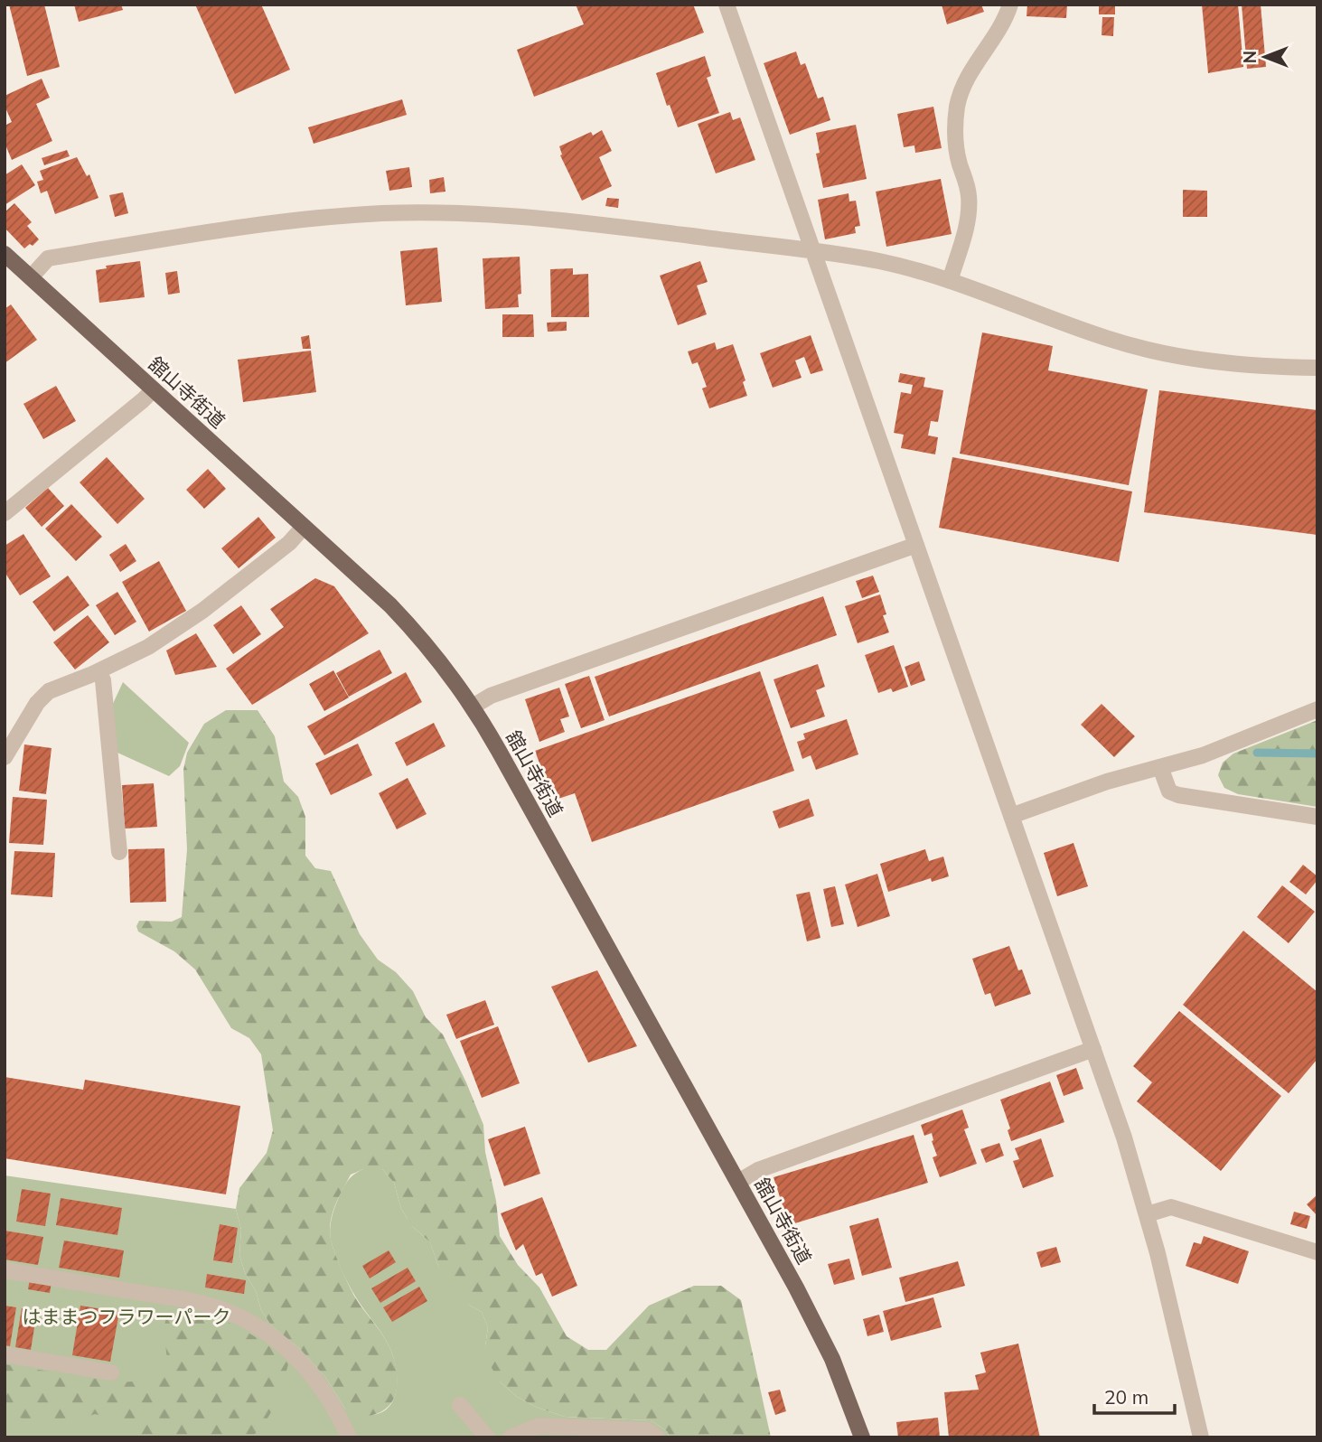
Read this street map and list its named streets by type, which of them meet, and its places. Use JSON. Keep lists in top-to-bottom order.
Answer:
{
  "streets": {
    "main road": ["舘山寺街道"]
  },
  "parks": ["はままつフラワーパーク"],
  "scale_bar": "20 m",
  "north": "left"
}
